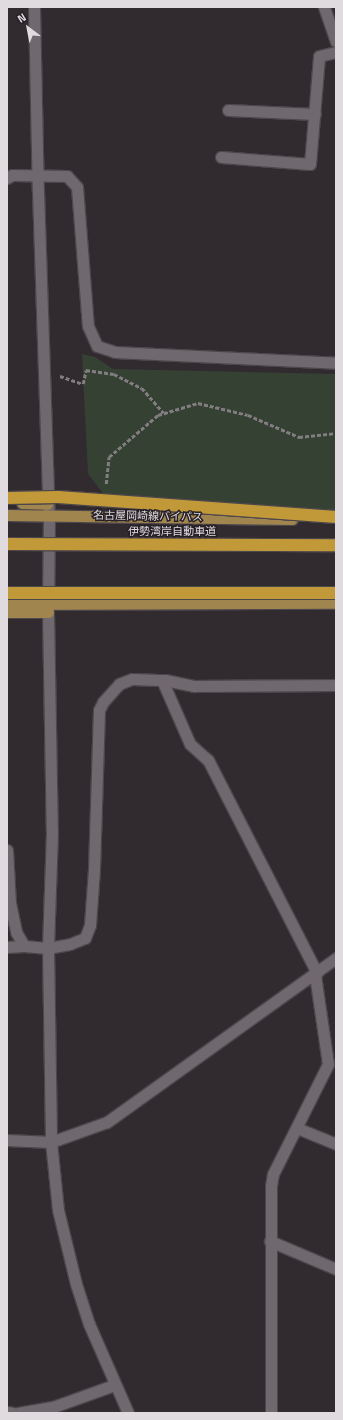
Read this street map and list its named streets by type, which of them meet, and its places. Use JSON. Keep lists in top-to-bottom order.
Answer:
{
  "streets": {
    "highway": ["伊勢湾岸自動車道"],
    "main road": ["名古屋岡崎線バイパス"]
  },
  "north": "top left"
}
